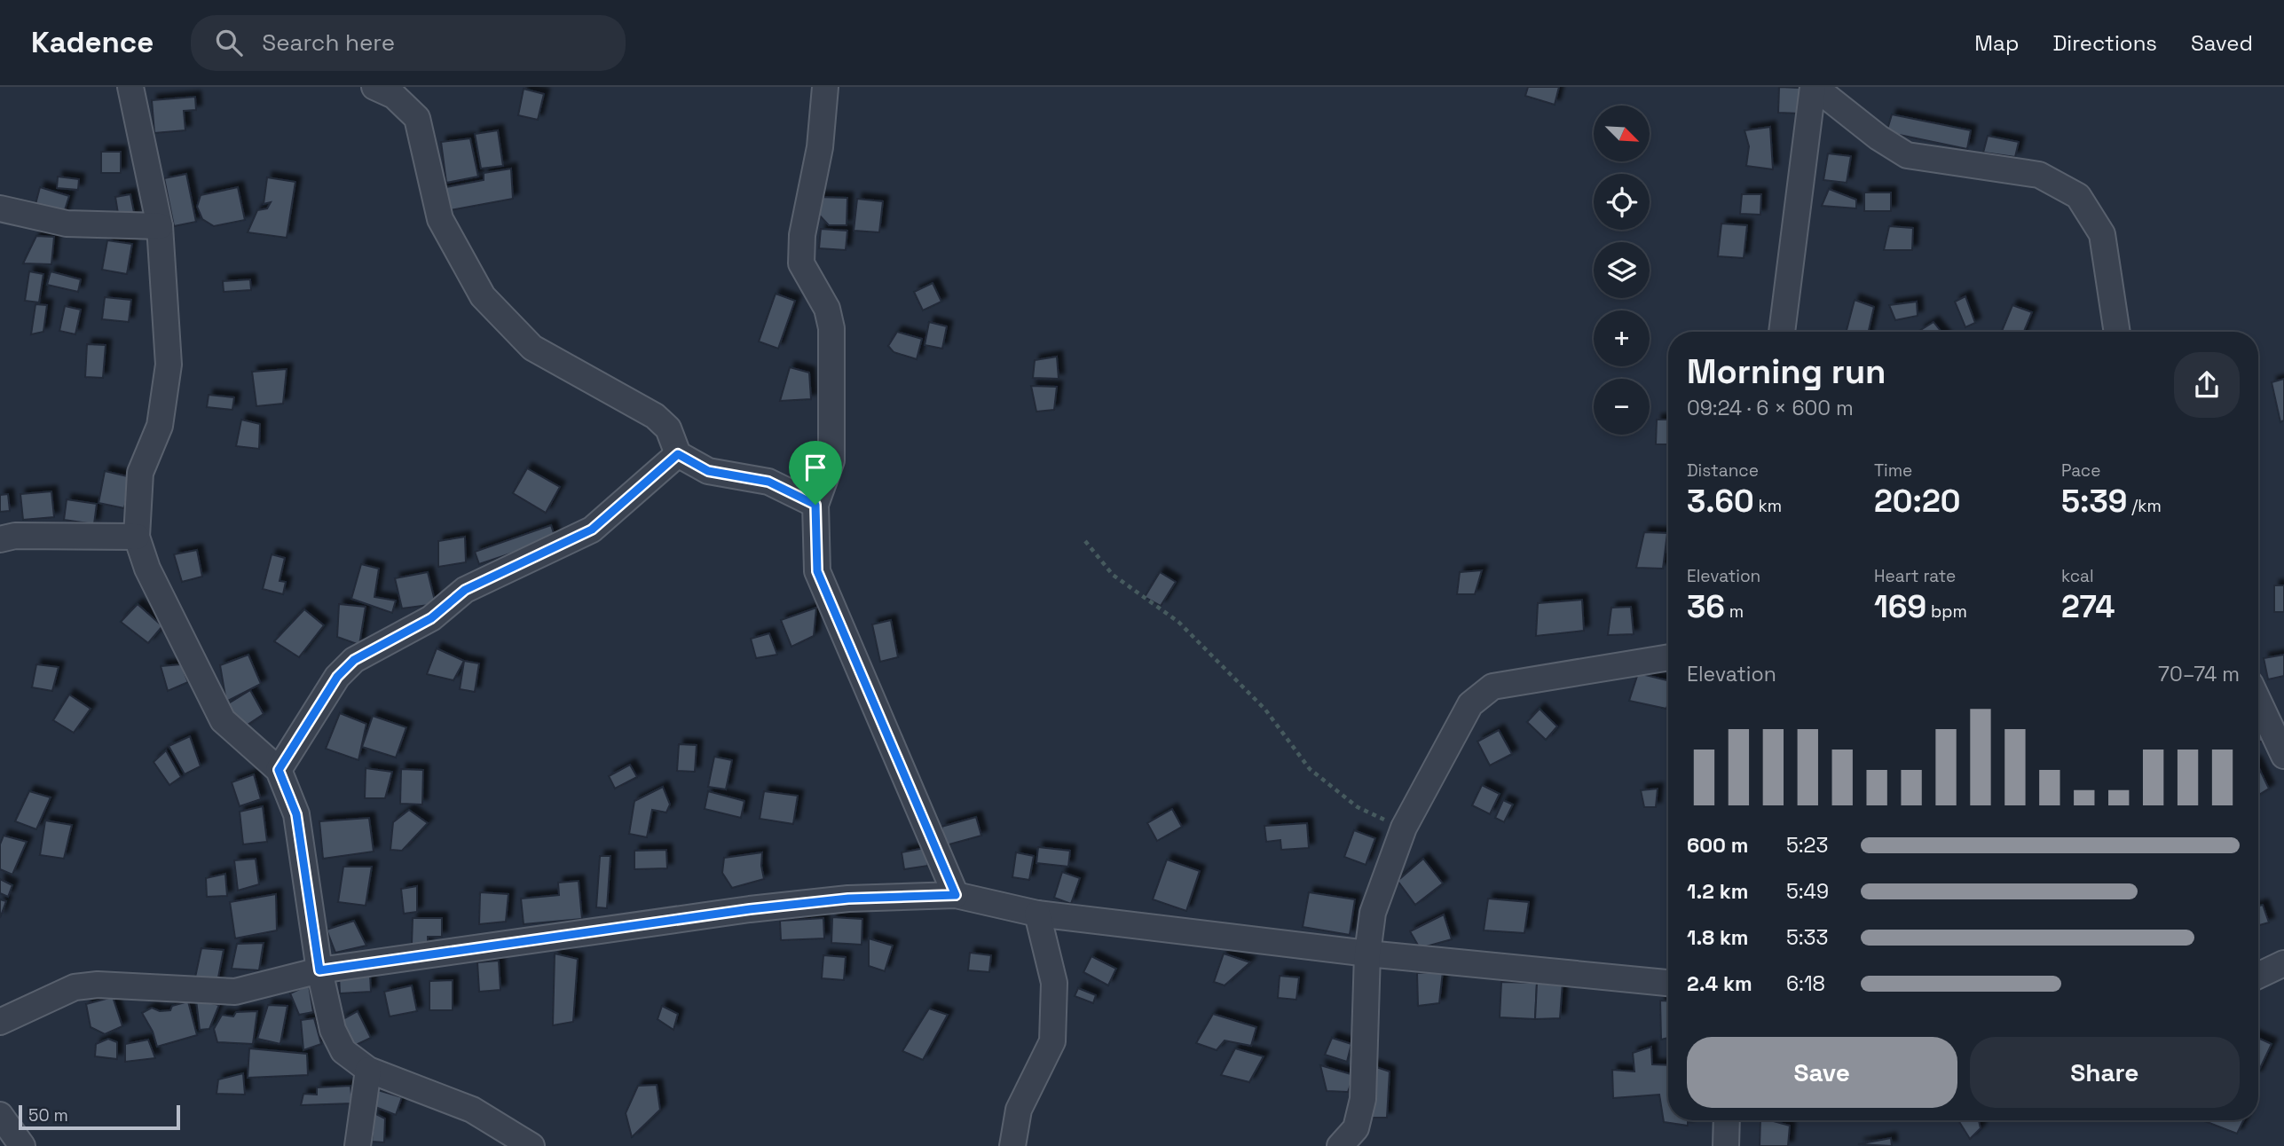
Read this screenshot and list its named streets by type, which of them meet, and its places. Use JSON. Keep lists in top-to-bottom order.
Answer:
{
  "scale_bar": "50 m",
  "north": "bottom right",
  "page": {
    "header": "Kadence",
    "search": "Search here",
    "nav": ["Map", "Directions", "Saved"],
    "map_buttons": ["+", "−"],
    "heading": ["Morning run", "09:24 · 6 × 600 m"],
    "stats": [
      ["Distance", "3.60 km"],
      ["Time", "20:20"],
      ["Pace", "5:39 /km"],
      ["Elevation", "36 m"],
      ["Heart rate", "169 bpm"],
      ["kcal", "274"]
    ],
    "chart": ["Elevation", "70–74 m"],
    "list": [
      {
        "name": "600 m",
        "note": "5:23"
      },
      {
        "name": "1.2 km",
        "note": "5:49"
      },
      {
        "name": "1.8 km",
        "note": "5:33"
      },
      {
        "name": "2.4 km",
        "note": "6:18"
      }
    ],
    "buttons": ["Save", "Share"],
    "scale": "50 m"
  }
}
